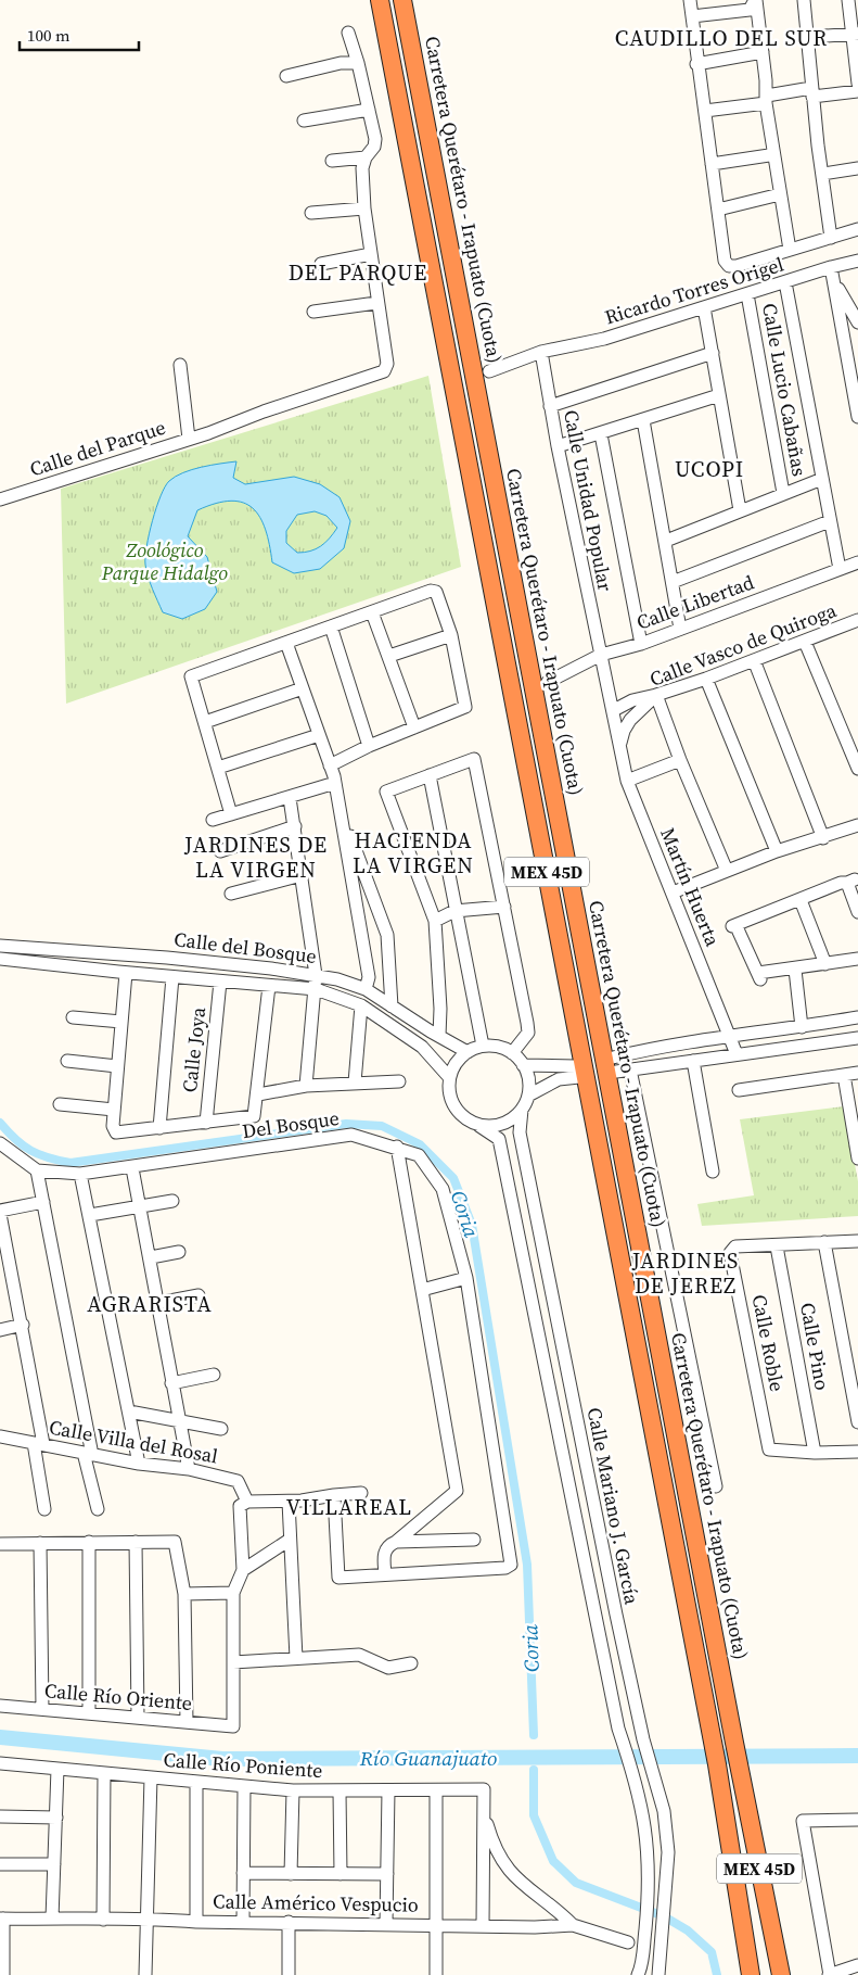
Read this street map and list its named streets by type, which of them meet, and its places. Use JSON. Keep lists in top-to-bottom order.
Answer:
{
  "streets": {
    "highway": ["Carretera Querétaro - Irapuato (Cuota)", "MEX 45D"],
    "street": [
      "Ricardo Torres Origel",
      "Calle Lucio Cabañas",
      "Calle del Parque",
      "Calle Unidad Popular",
      "Calle Libertad",
      "Calle Vasco de Quiroga",
      "Martín Huerta",
      "Calle del Bosque",
      "Calle Joya",
      "Del Bosque",
      "Calle Roble",
      "Calle Pino",
      "Calle Villa del Rosal",
      "Calle Mariano J. García",
      "Calle Río Oriente",
      "Calle Río Poniente",
      "Calle Américo Vespucio"
    ]
  },
  "crossings": [
    ["Ricardo Torres Origel", "Calle Lucio Cabañas"],
    ["Ricardo Torres Origel", "Calle Unidad Popular"],
    ["Calle Unidad Popular", "Calle Libertad"],
    ["Calle Unidad Popular", "Martín Huerta"],
    ["Calle Vasco de Quiroga", "Martín Huerta"],
    ["Calle del Bosque", "Calle Joya"],
    ["Calle del Bosque", "Calle Mariano J. García"],
    ["Calle Roble", "Calle Pino"]
  ],
  "districts": [
    "CAUDILLO DEL SUR",
    "DEL PARQUE",
    "UCOPI",
    "HACIENDA LA VIRGEN",
    "JARDINES DE LA VIRGEN",
    "JARDINES DE JEREZ",
    "AGRARISTA",
    "VILLAREAL"
  ],
  "water": ["Coria", "Río Guanajuato"],
  "parks": ["Zoológico Parque Hidalgo"],
  "scale_bar": "100 m"
}
